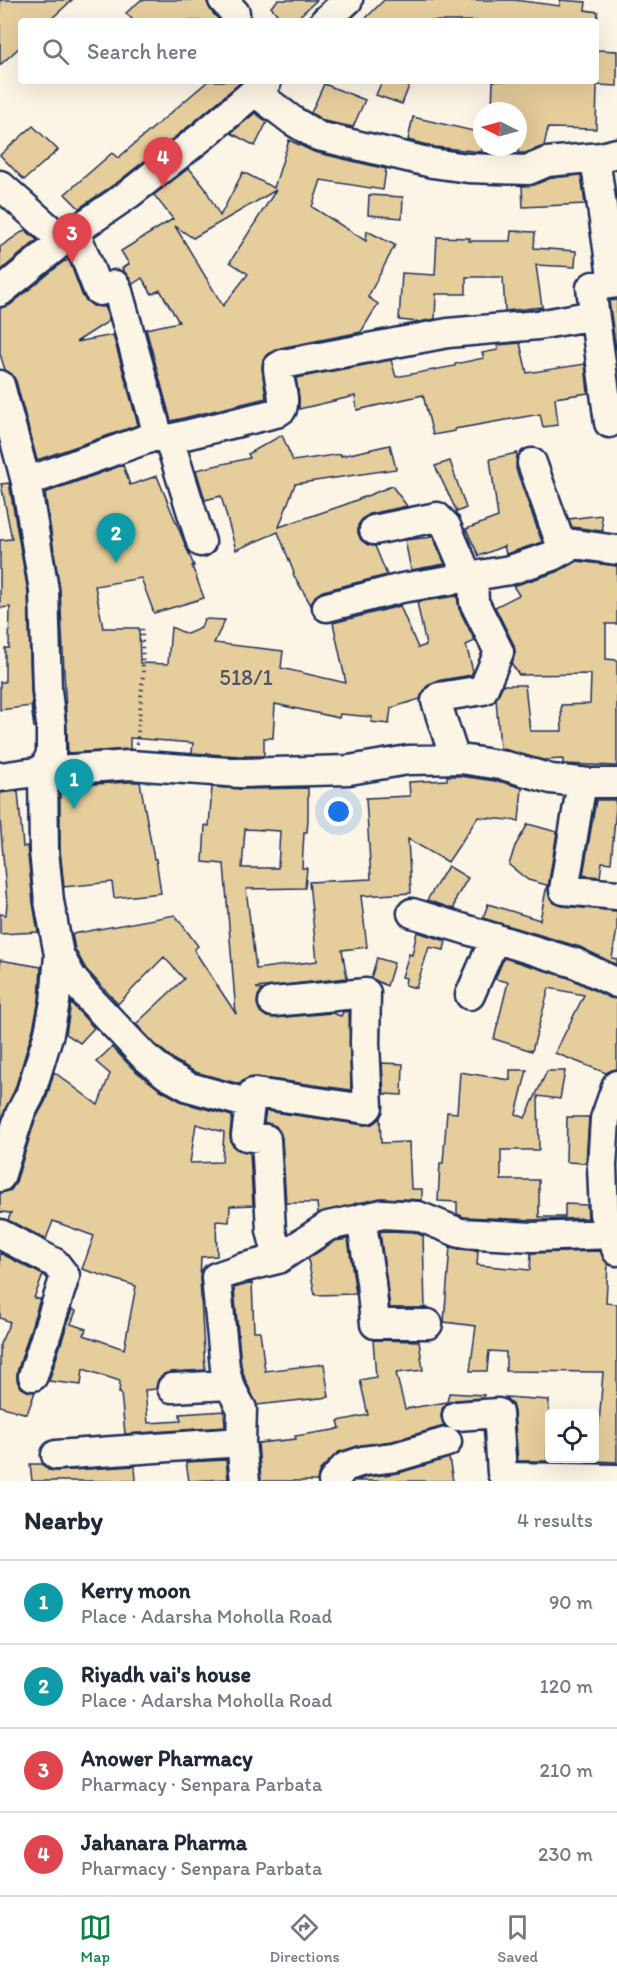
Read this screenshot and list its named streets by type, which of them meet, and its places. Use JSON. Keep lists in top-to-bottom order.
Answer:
{
  "house_numbers": ["518/1"],
  "north": "left",
  "page": {
    "search": "Search here",
    "pins": [
      "4",
      "3",
      "2",
      "1"
    ],
    "heading": ["Nearby", "4 results"],
    "list": [
      {
        "mark": "1",
        "name": "Kerry moon",
        "note": "Place · Adarsha Moholla Road",
        "value": "90 m"
      },
      {
        "mark": "2",
        "name": "Riyadh vai's house",
        "note": "Place · Adarsha Moholla Road",
        "value": "120 m"
      },
      {
        "mark": "3",
        "name": "Anower Pharmacy",
        "note": "Pharmacy · Senpara Parbata",
        "value": "210 m"
      },
      {
        "mark": "4",
        "name": "Jahanara Pharma",
        "note": "Pharmacy · Senpara Parbata",
        "value": "230 m"
      }
    ],
    "nav": ["Map", "Directions", "Saved"]
  }
}
